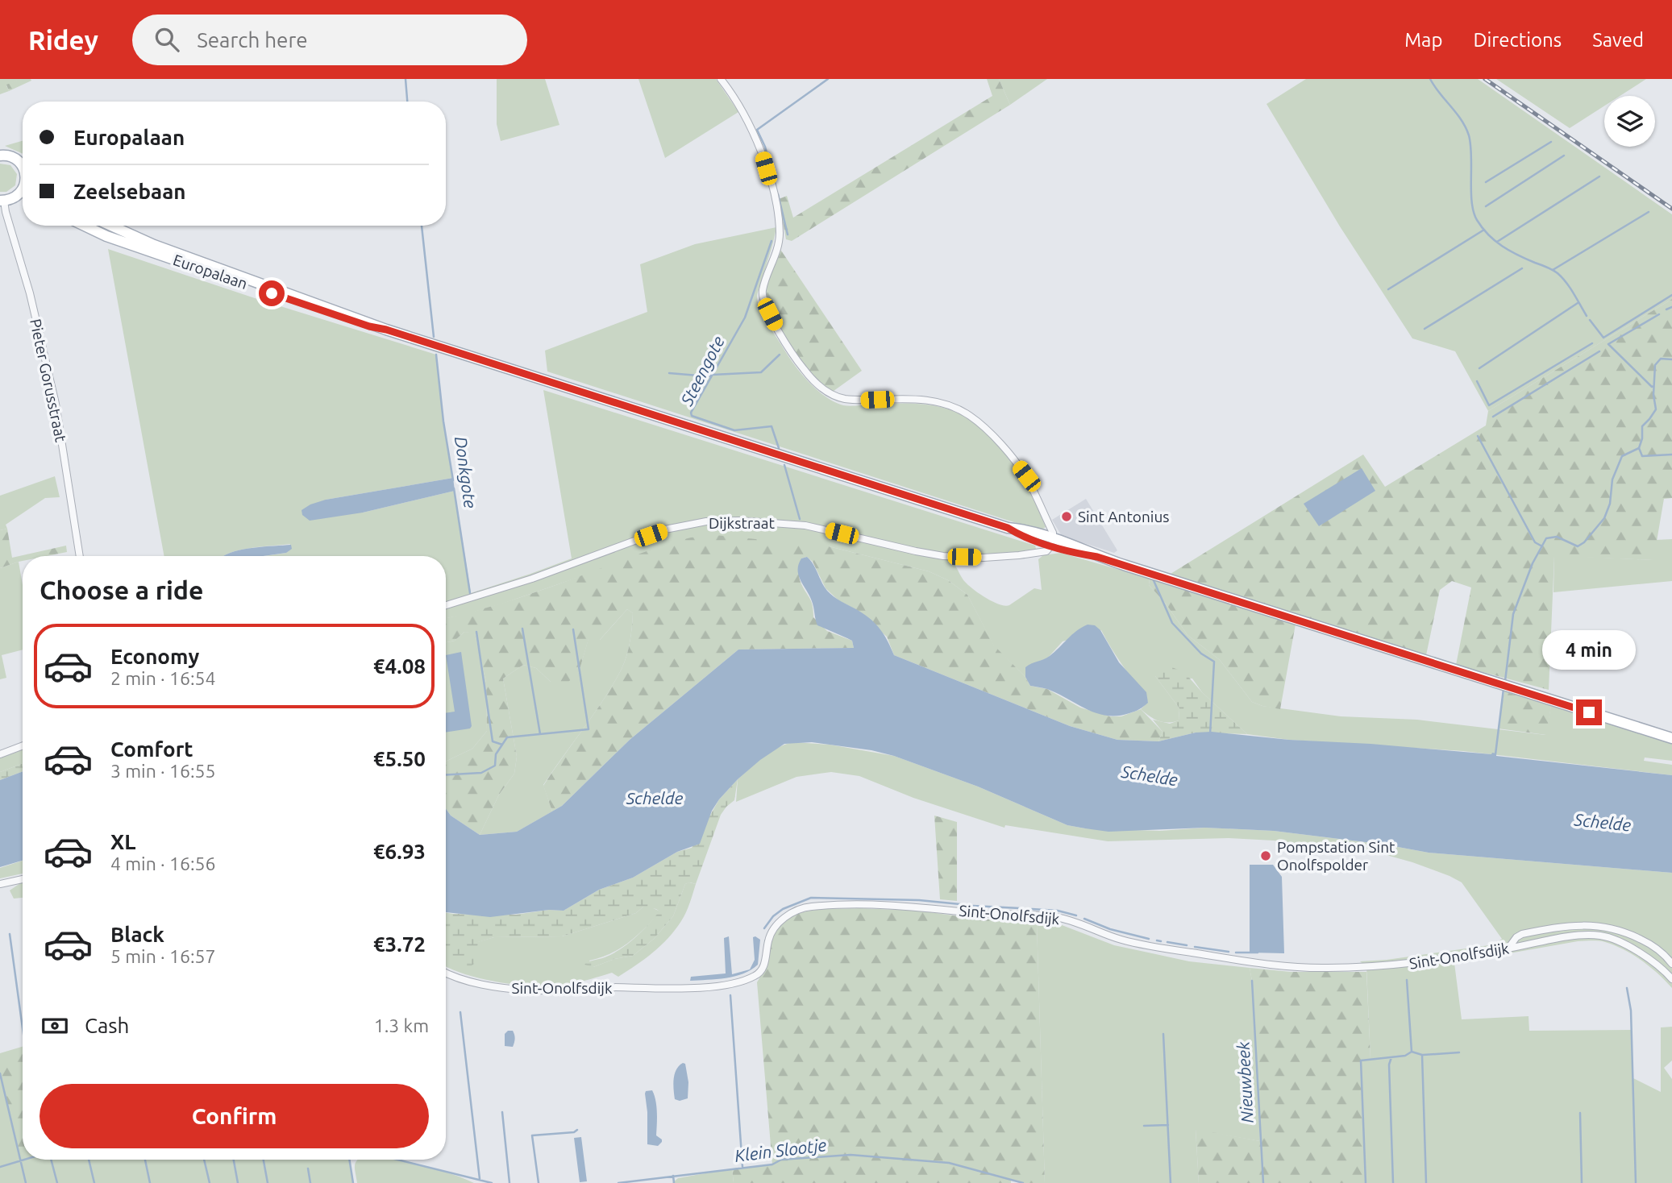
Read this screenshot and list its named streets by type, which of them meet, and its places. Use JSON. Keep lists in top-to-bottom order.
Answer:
{
  "streets": {
    "main road": ["Europalaan"],
    "street": ["Pieter Gorusstraat", "Dijkstraat", "Sint-Onolfsdijk"]
  },
  "crossings": [
    ["Europalaan", "Dijkstraat"]
  ],
  "water": [
    "Steengote",
    "Donkgote",
    "Schelde",
    "Nieuwbeek",
    "Klein Slootje"
  ],
  "places": ["Sint Antonius", "Pompstation Sint Onolfspolder"],
  "page": {
    "header": "Ridey",
    "search": "Search here",
    "nav": ["Map", "Directions", "Saved"],
    "banner": ["Europalaan", "Zeelsebaan"],
    "heading": "Choose a ride",
    "list": [
      {
        "name": "Economy",
        "note": "2 min · 16:54",
        "value": "€4.08"
      },
      {
        "name": "Comfort",
        "note": "3 min · 16:55",
        "value": "€5.50"
      },
      {
        "name": "XL",
        "note": "4 min · 16:56",
        "value": "€6.93"
      },
      {
        "name": "Black",
        "note": "5 min · 16:57",
        "value": "€3.72"
      }
    ],
    "bubble": "4 min",
    "pay": ["Cash", "1.3 km"],
    "buttons": "Confirm"
  }
}
